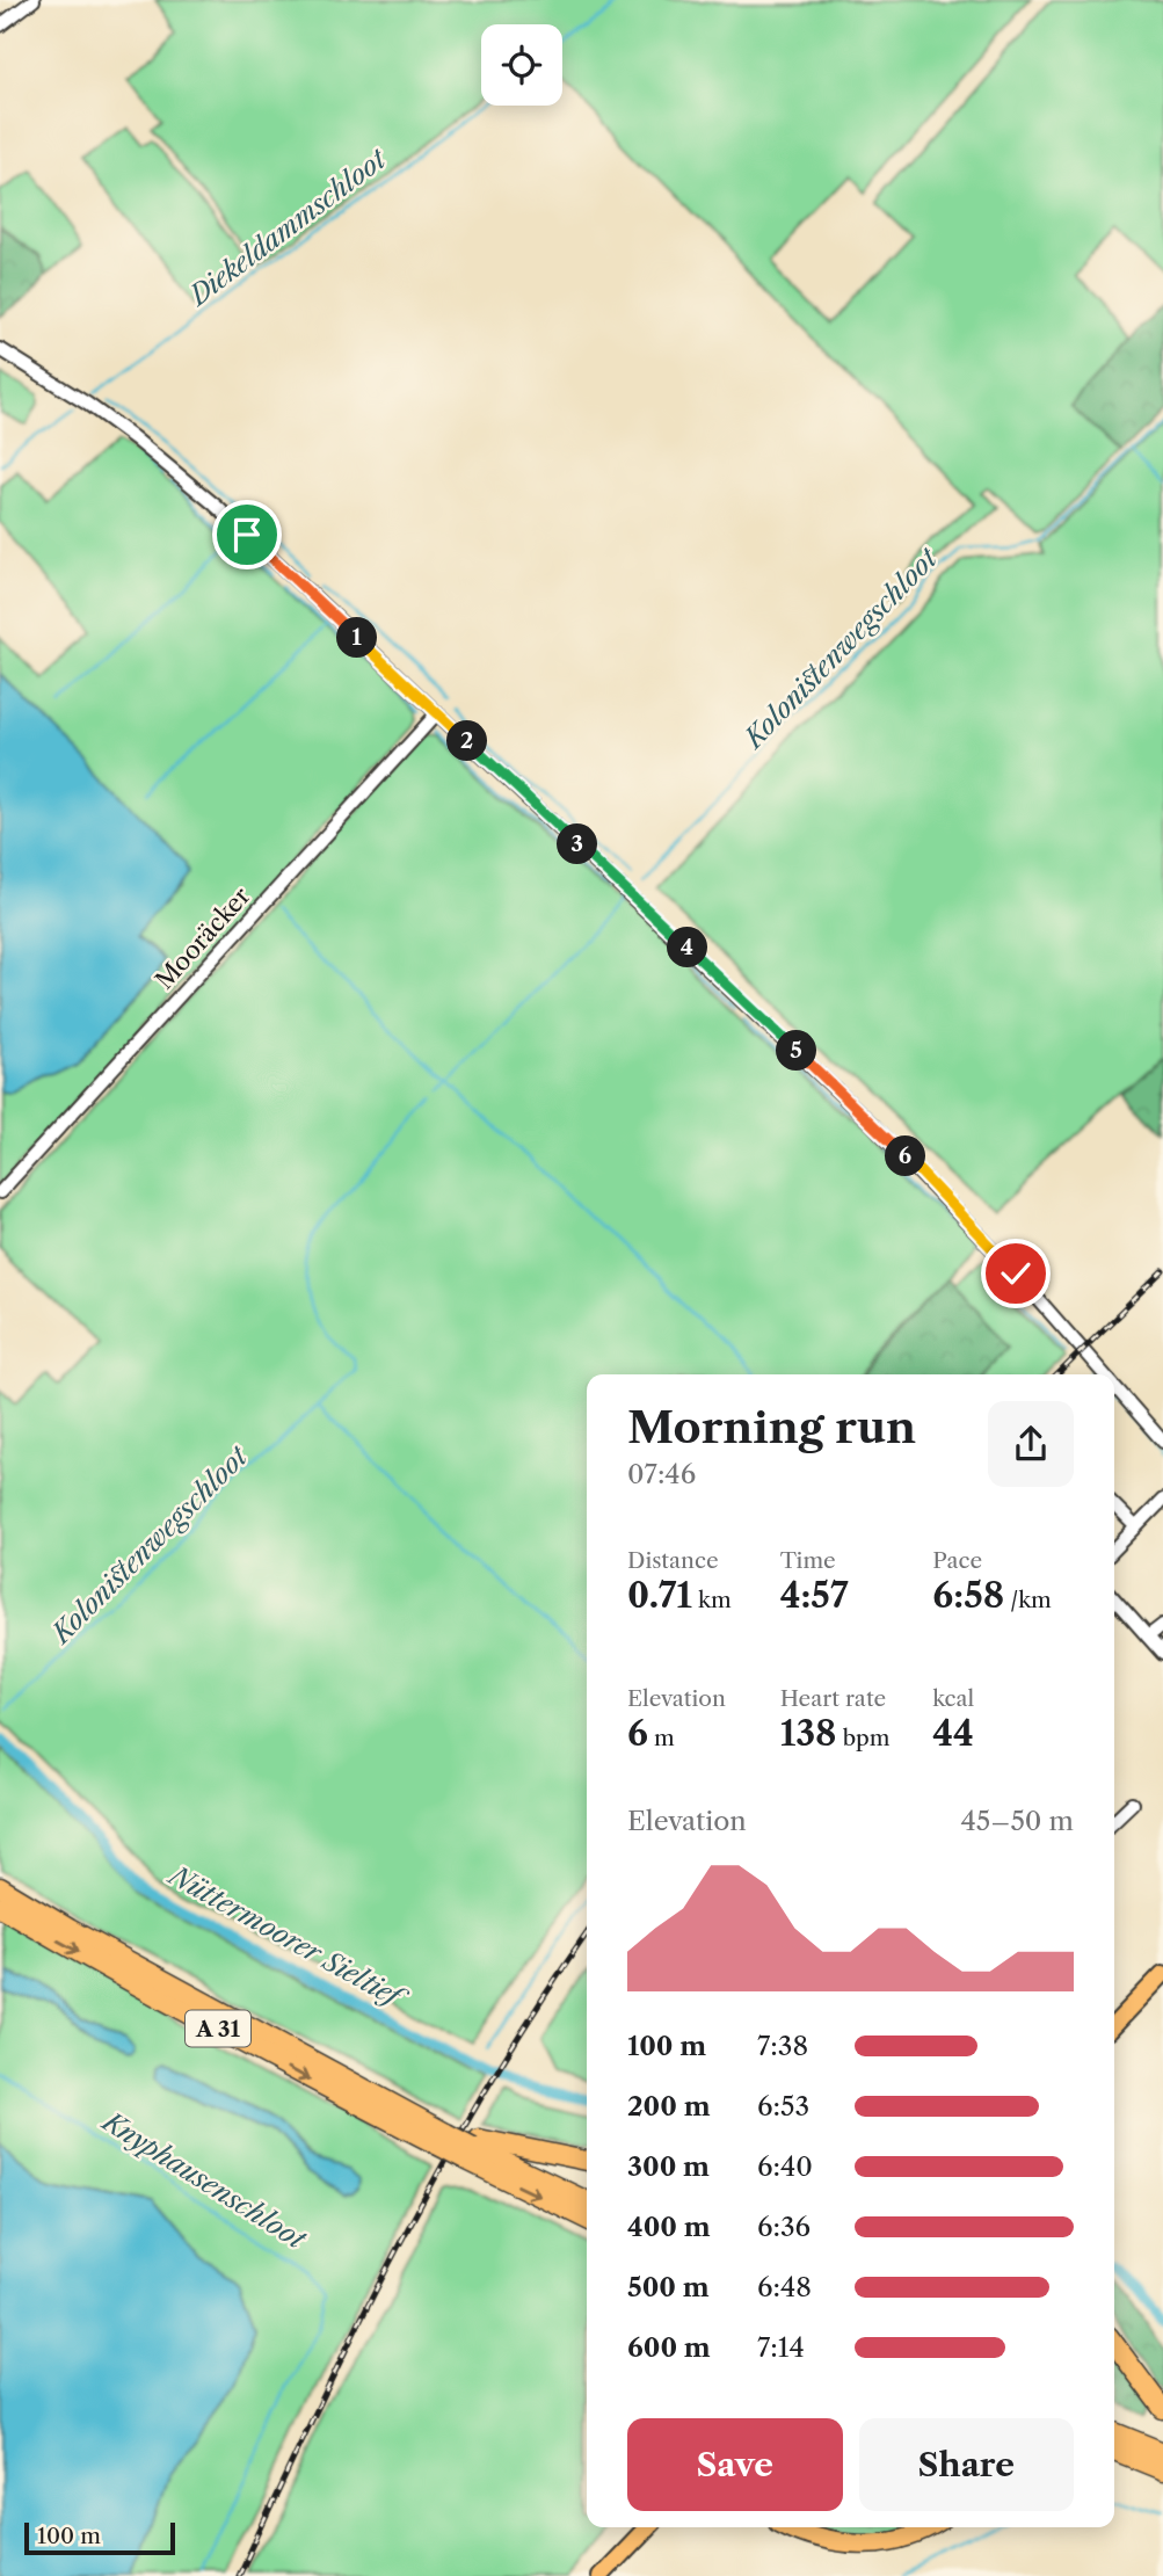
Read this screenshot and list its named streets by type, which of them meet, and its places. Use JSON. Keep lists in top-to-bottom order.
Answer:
{
  "streets": {
    "highway": ["A 31"],
    "street": ["Mooräcker"]
  },
  "water": [
    "Diekeldammschloot",
    "Kolonistenwegschloot",
    "Nüttermoorer Sieltief",
    "Knyphausenschloot"
  ],
  "scale_bar": "100 m",
  "page": {
    "pins": [
      "1",
      "2",
      "3",
      "4",
      "5",
      "6"
    ],
    "heading": ["Morning run", "07:46"],
    "stats": [
      ["Distance", "0.71 km"],
      ["Time", "4:57"],
      ["Pace", "6:58 /km"],
      ["Elevation", "6 m"],
      ["Heart rate", "138 bpm"],
      ["kcal", "44"]
    ],
    "chart": ["Elevation", "45–50 m"],
    "list": [
      {
        "name": "100 m",
        "note": "7:38"
      },
      {
        "name": "200 m",
        "note": "6:53"
      },
      {
        "name": "300 m",
        "note": "6:40"
      },
      {
        "name": "400 m",
        "note": "6:36"
      },
      {
        "name": "500 m",
        "note": "6:48"
      },
      {
        "name": "600 m",
        "note": "7:14"
      }
    ],
    "buttons": ["Save", "Share"],
    "scale": "100 m"
  }
}
